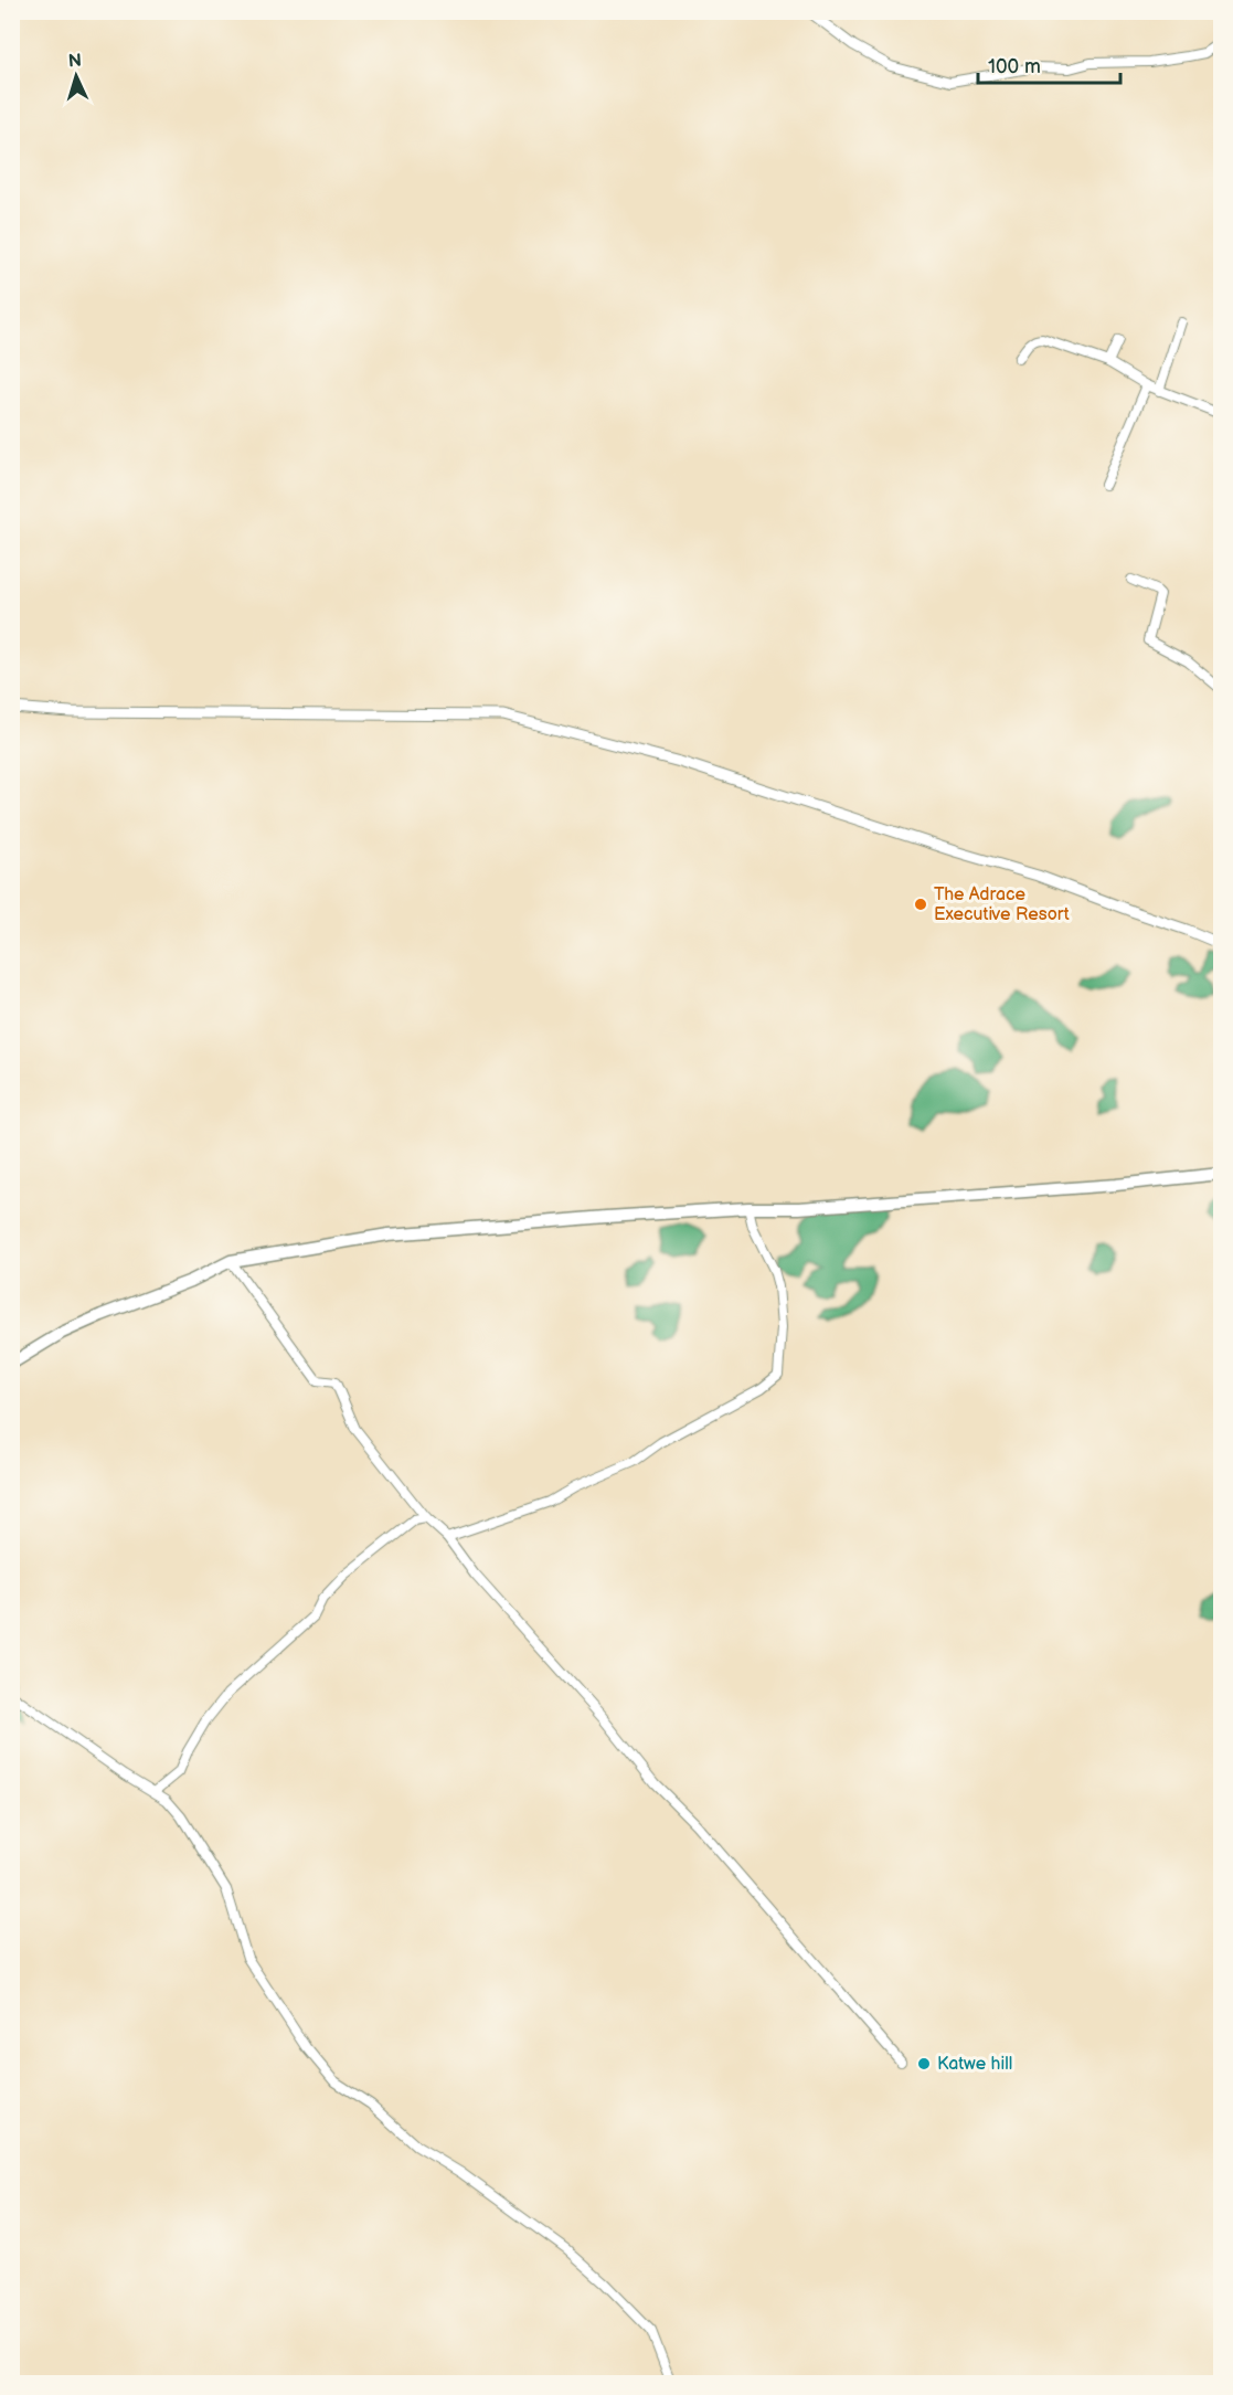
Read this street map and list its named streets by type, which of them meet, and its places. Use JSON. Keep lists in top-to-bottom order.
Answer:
{
  "places": ["The Adrace Executive Resort", "Katwe hill"],
  "scale_bar": "100 m",
  "north": "top"
}
